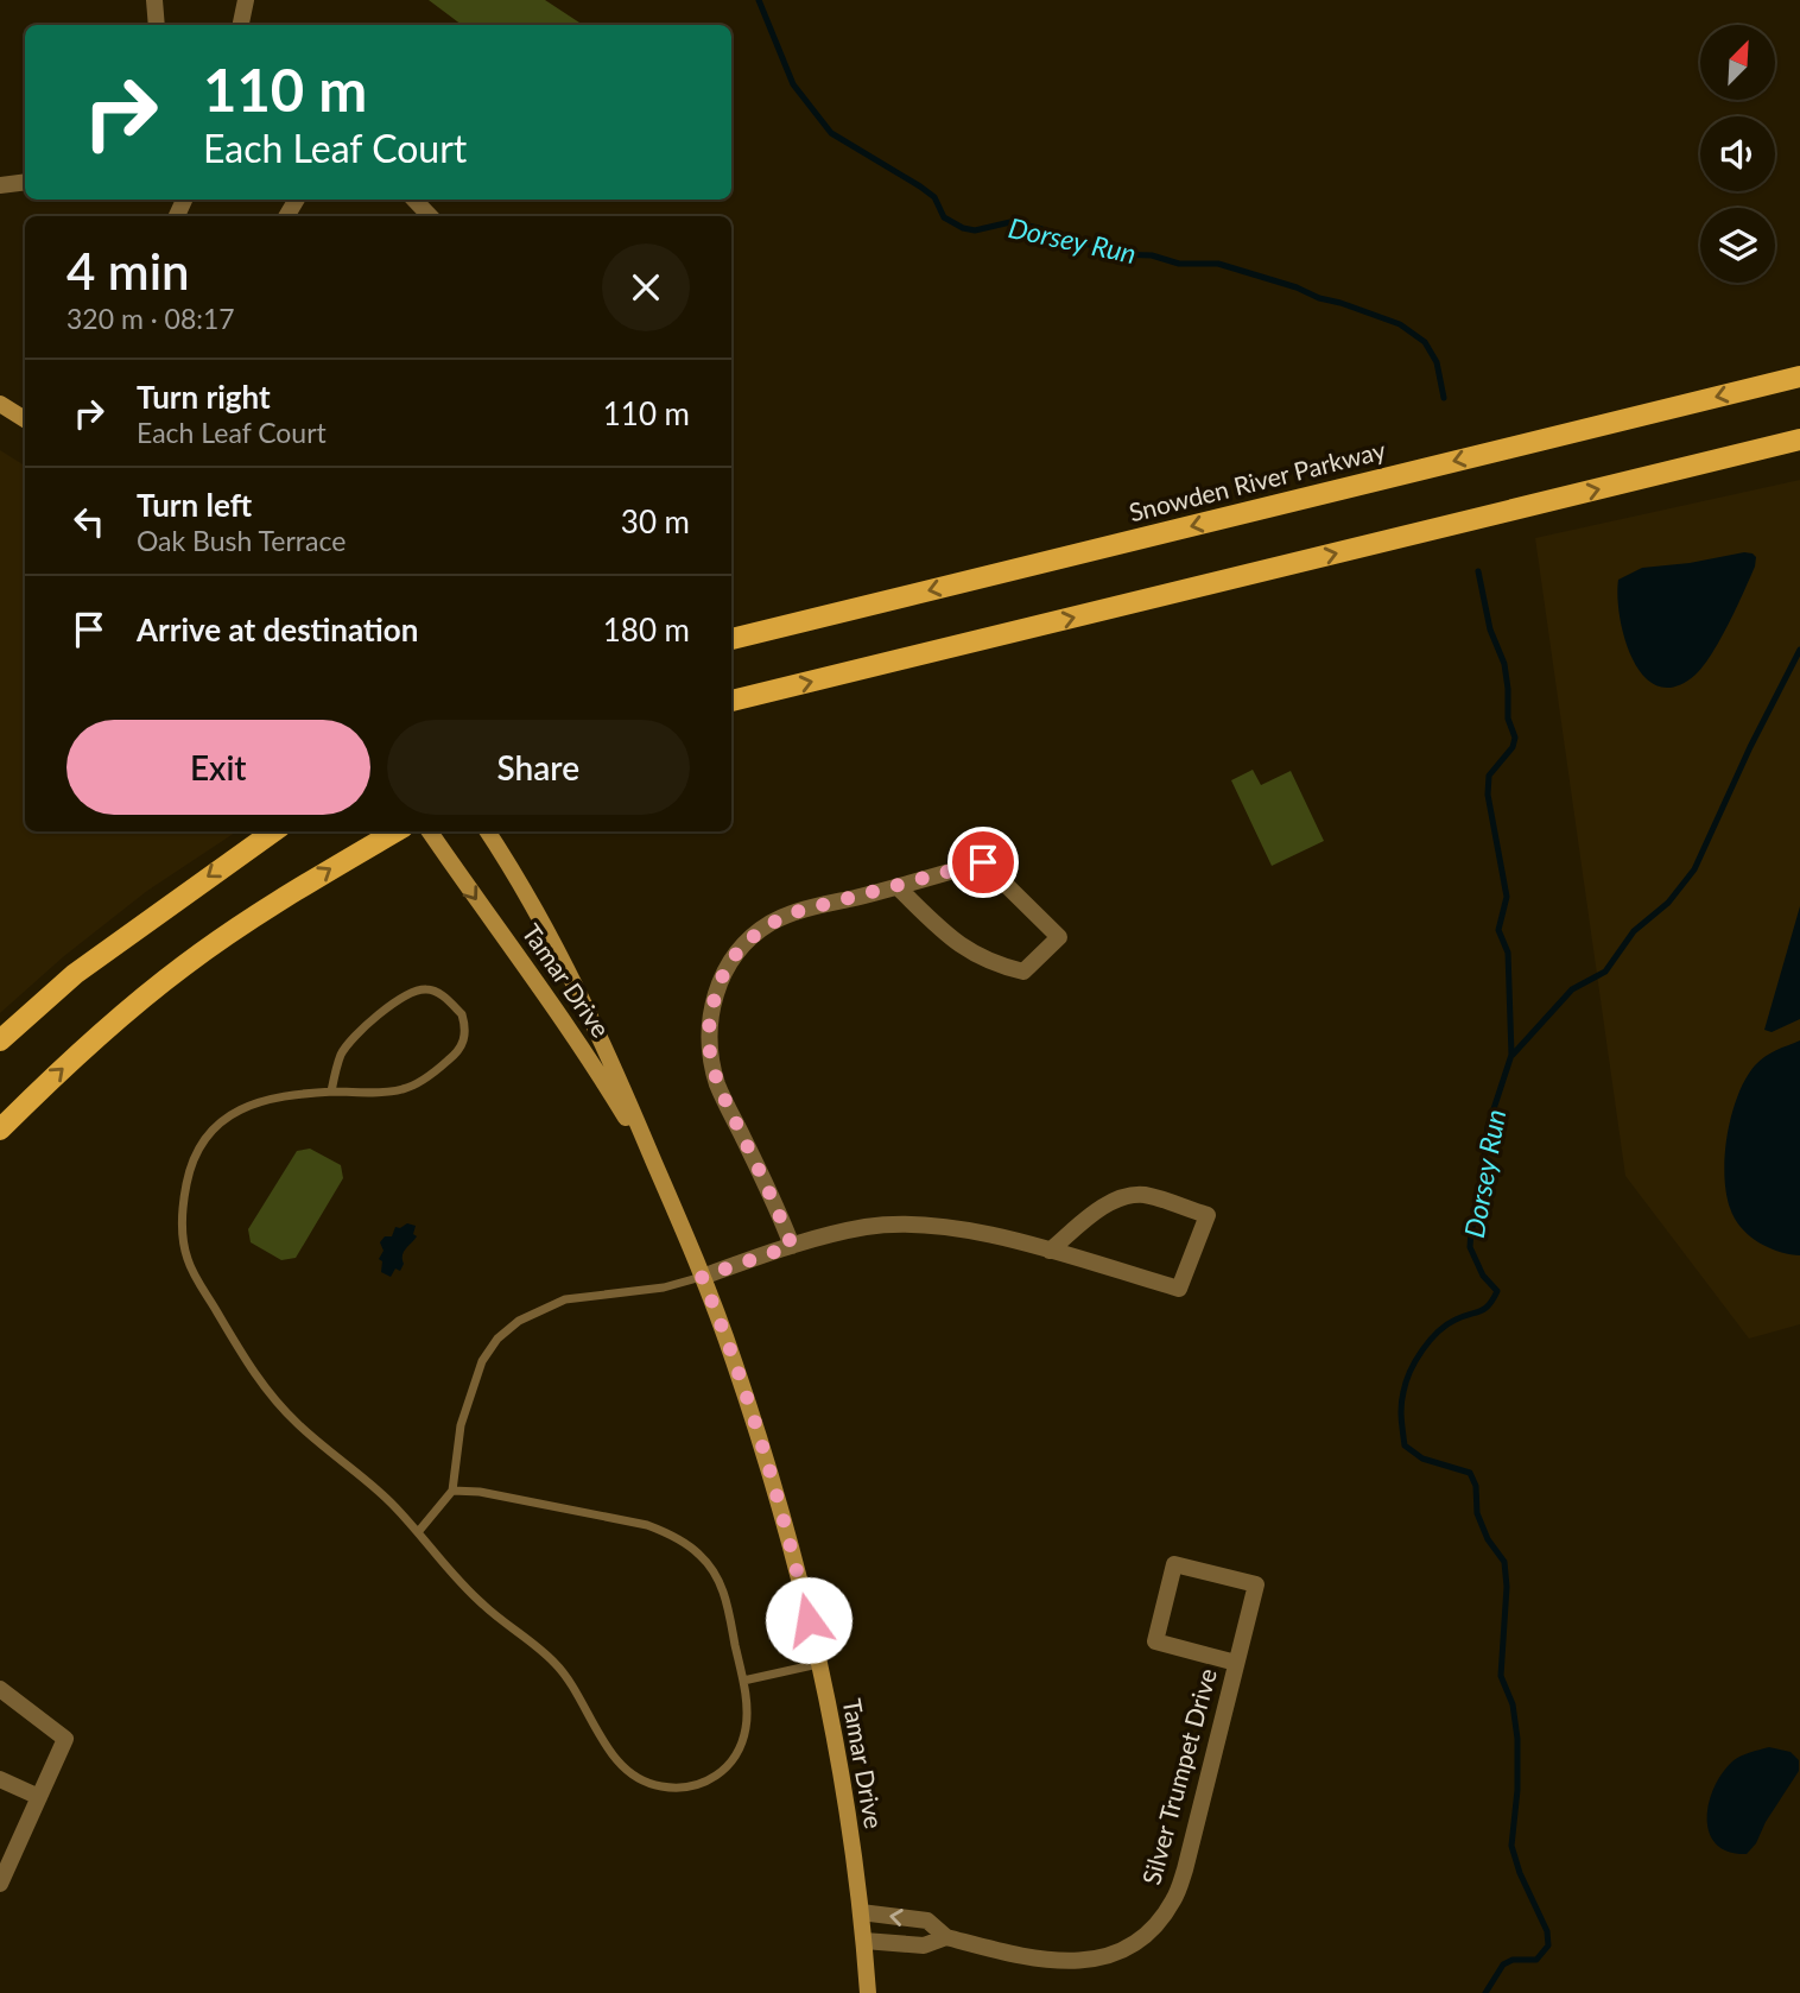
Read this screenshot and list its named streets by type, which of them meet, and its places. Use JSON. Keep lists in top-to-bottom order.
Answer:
{
  "streets": {
    "main road": ["Snowden River Parkway"],
    "street": ["Tamar Drive", "Silver Trumpet Drive"]
  },
  "crossings": [
    ["Tamar Drive", "Silver Trumpet Drive"]
  ],
  "water": ["Dorsey Run"],
  "north": "top right",
  "page": {
    "turn": ["110 m", "Each Leaf Court"],
    "heading": ["4 min", "320 m · 08:17"],
    "list": [
      {
        "name": "Turn right",
        "note": "Each Leaf Court",
        "value": "110 m"
      },
      {
        "name": "Turn left",
        "note": "Oak Bush Terrace",
        "value": "30 m"
      },
      {
        "name": "Arrive at destination",
        "value": "180 m"
      }
    ],
    "buttons": ["Exit", "Share"]
  }
}
